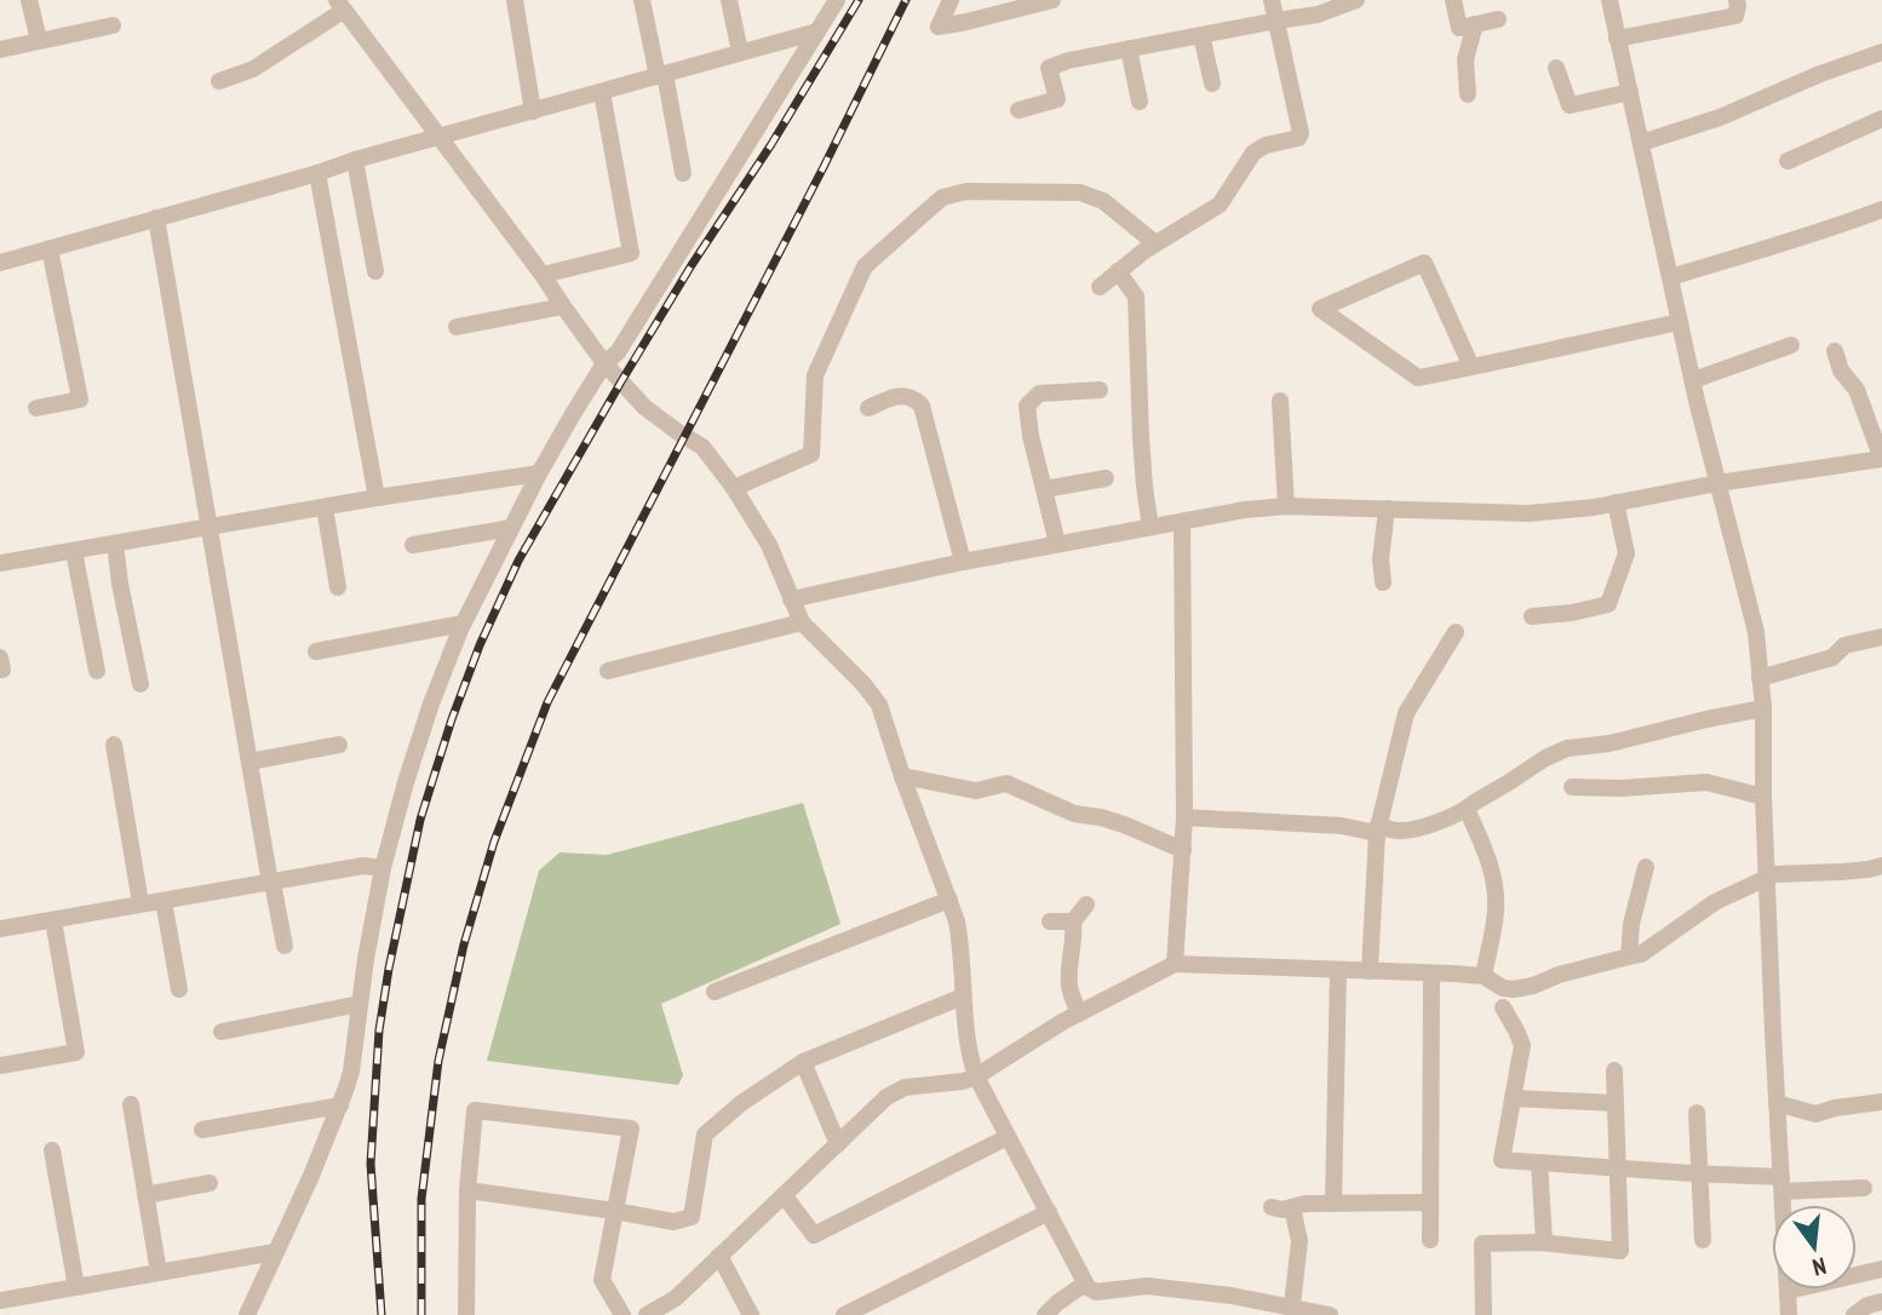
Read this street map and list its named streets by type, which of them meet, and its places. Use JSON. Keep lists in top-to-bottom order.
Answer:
{
  "north": "bottom"
}
